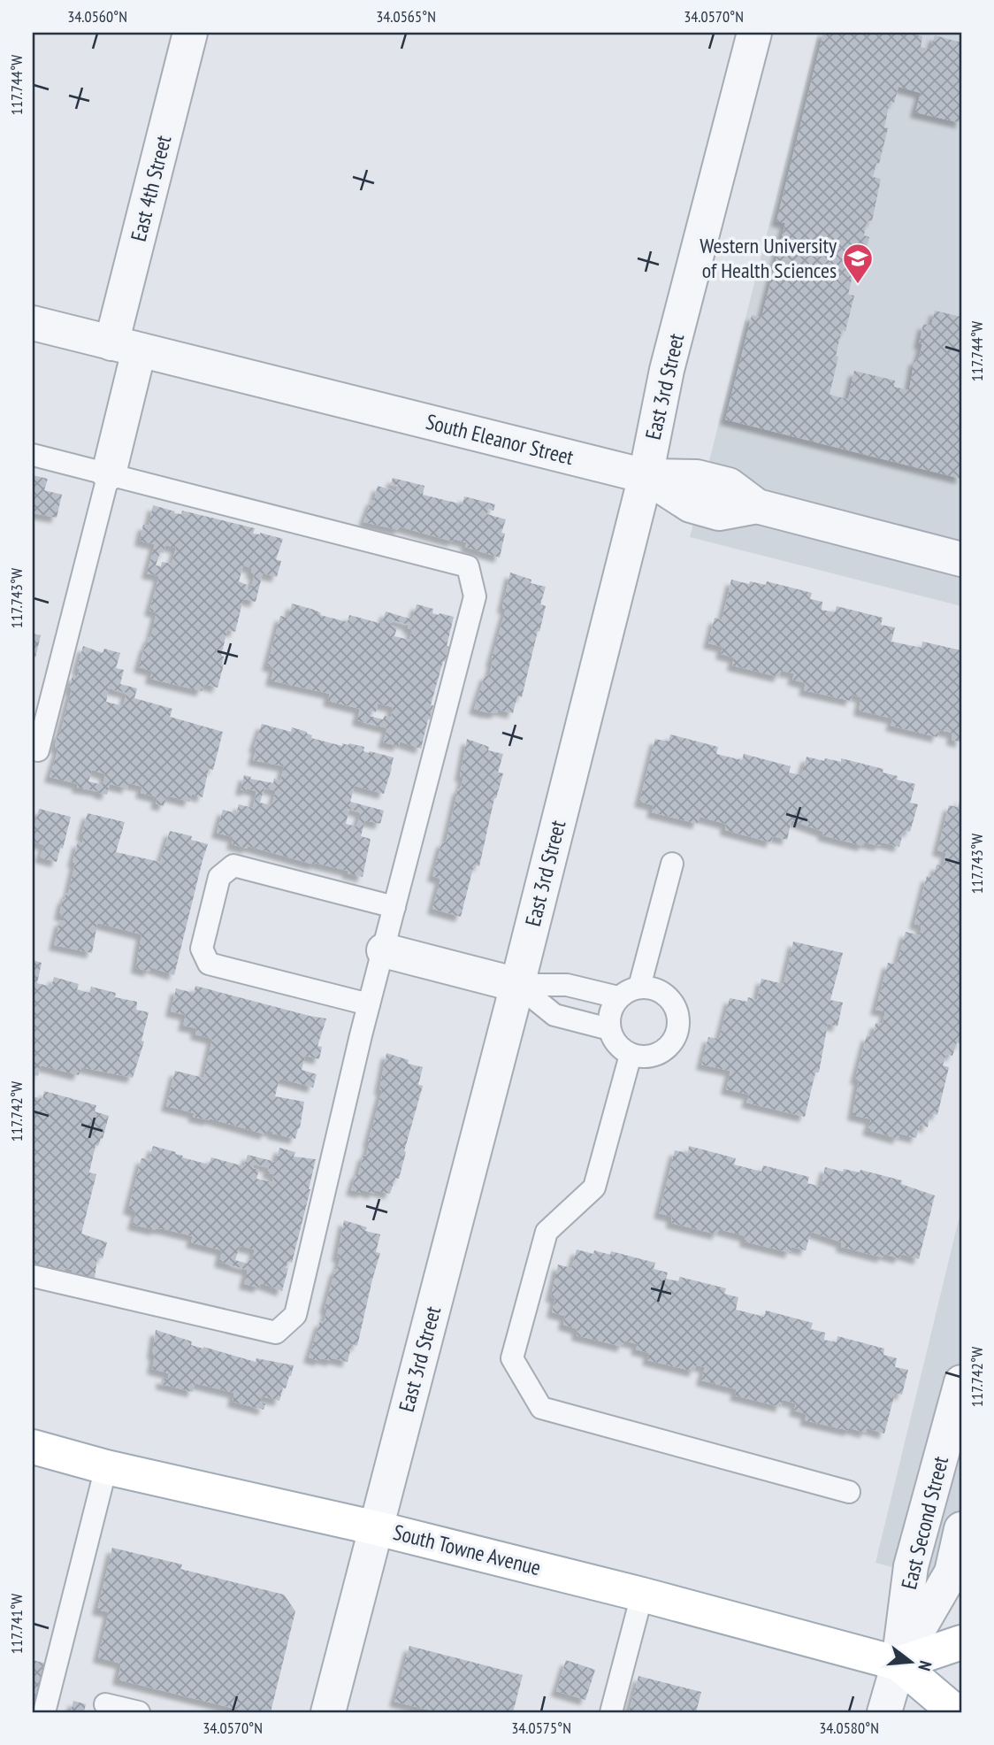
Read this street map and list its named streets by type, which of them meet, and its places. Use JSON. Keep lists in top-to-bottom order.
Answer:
{
  "streets": {
    "main road": ["South Towne Avenue"],
    "street": [
      "East 4th Street",
      "East 3rd Street",
      "South Eleanor Street",
      "East Second Street"
    ]
  },
  "crossings": [
    ["East 4th Street", "South Eleanor Street"],
    ["East 3rd Street", "South Eleanor Street"],
    ["East 3rd Street", "South Towne Avenue"],
    ["East Second Street", "South Towne Avenue"]
  ],
  "places": {
    "school or university": ["Western University of Health Sciences"]
  },
  "north": "right",
  "coordinates": [
    "34.0560°N",
    "34.0565°N",
    "34.0570°N",
    "117.744°W",
    "117.743°W",
    "117.742°W",
    "117.741°W",
    "34.0575°N",
    "34.0580°N"
  ]
}
